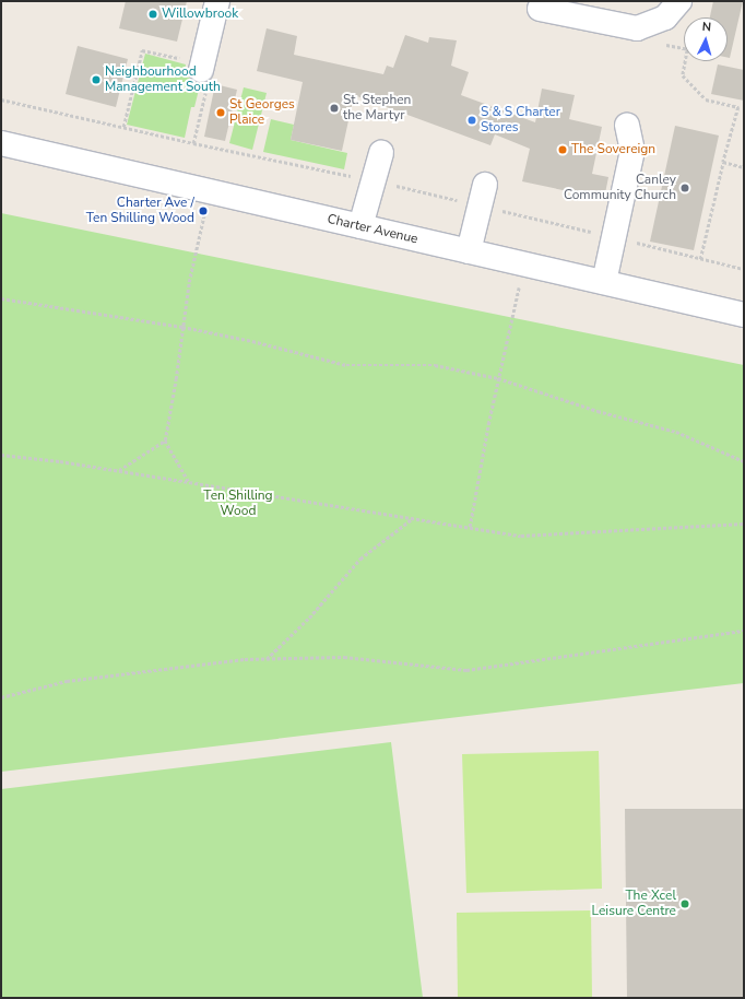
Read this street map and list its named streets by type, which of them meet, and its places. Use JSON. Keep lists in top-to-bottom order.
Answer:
{
  "streets": {
    "street": ["Charter Avenue"]
  },
  "parks": ["Ten Shilling Wood"],
  "places": [
    "Willowbrook",
    "Neighbourhood Management South",
    "St. Stephen the Martyr",
    "St Georges Plaice",
    "S & S Charter Stores",
    "The Sovereign",
    "Canley Community Church",
    "Charter Ave / Ten Shilling Wood",
    "The Xcel Leisure Centre"
  ],
  "north": "top"
}
